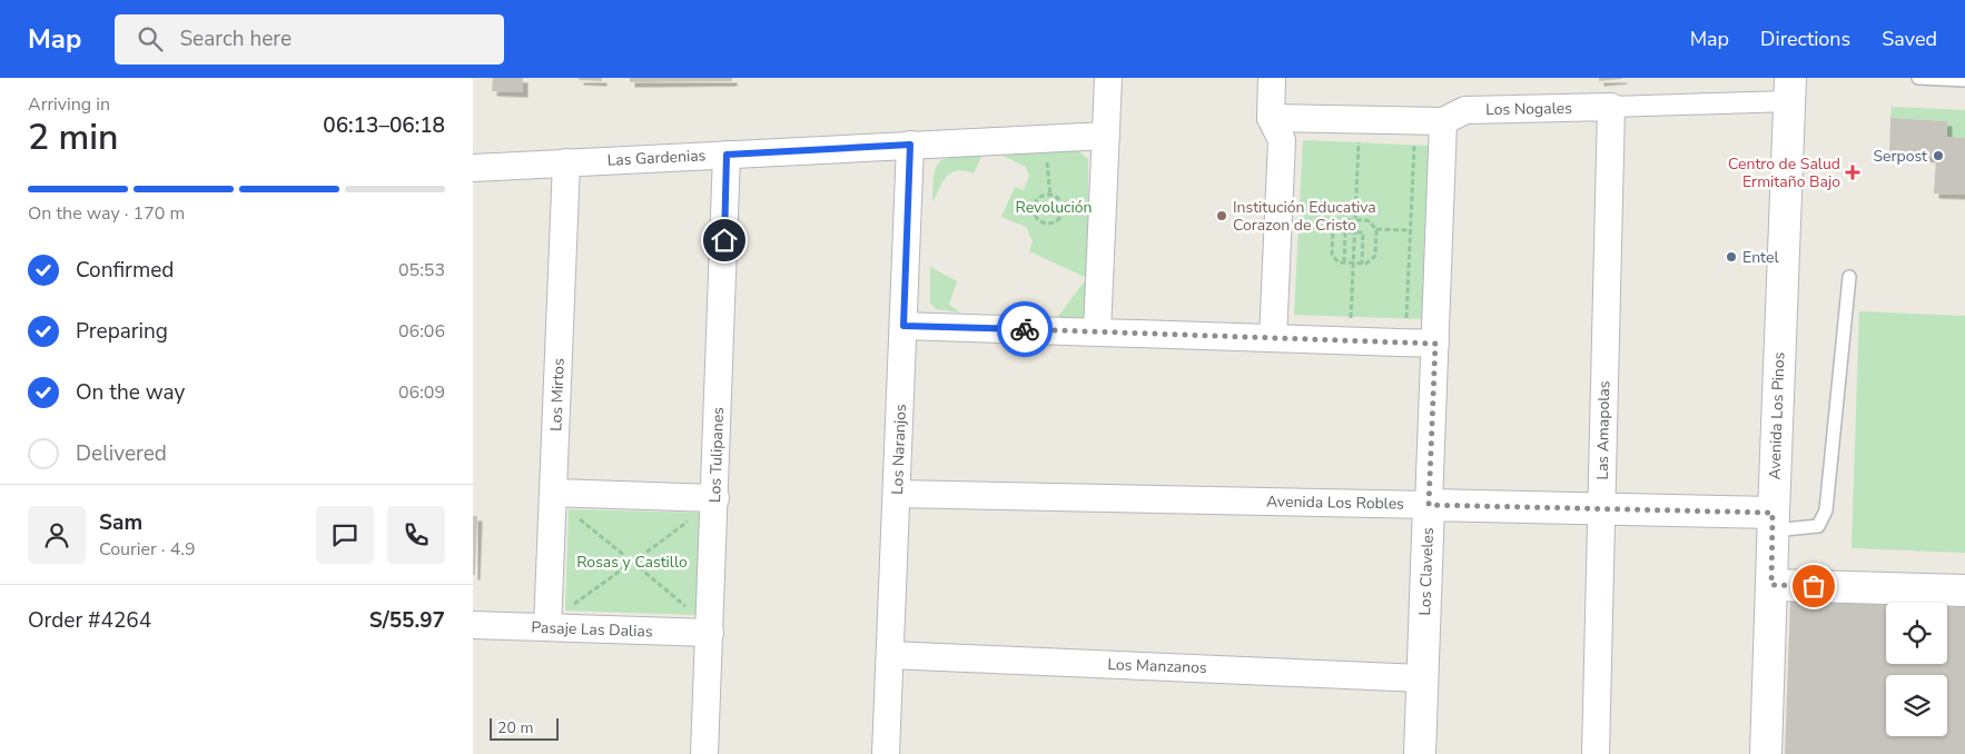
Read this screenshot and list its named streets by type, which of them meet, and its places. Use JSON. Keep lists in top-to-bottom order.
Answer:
{
  "streets": {
    "street": [
      "Los Nogales",
      "Las Gardenias",
      "Los Mirtos",
      "Avenida Los Pinos",
      "Las Amapolas",
      "Los Naranjos",
      "Los Tulipanes",
      "Avenida Los Robles",
      "Los Claveles",
      "Pasaje Las Dalias",
      "Los Manzanos"
    ]
  },
  "crossings": [
    ["Los Nogales", "Avenida Los Pinos"],
    ["Los Nogales", "Las Amapolas"],
    ["Los Nogales", "Los Claveles"],
    ["Las Gardenias", "Los Mirtos"],
    ["Las Gardenias", "Los Naranjos"],
    ["Las Gardenias", "Los Tulipanes"],
    ["Los Mirtos", "Pasaje Las Dalias"],
    ["Avenida Los Pinos", "Avenida Los Robles"],
    ["Las Amapolas", "Avenida Los Robles"],
    ["Los Naranjos", "Avenida Los Robles"],
    ["Los Naranjos", "Los Manzanos"],
    ["Los Tulipanes", "Pasaje Las Dalias"],
    ["Avenida Los Robles", "Los Claveles"],
    ["Los Claveles", "Los Manzanos"]
  ],
  "parks": ["Revolución", "Rosas y Castillo"],
  "places": {
    "other": ["Serpost", "Institución Educativa Corazon de Cristo", "Entel"],
    "health": ["Centro de Salud Ermitaño Bajo"]
  },
  "scale_bar": "20 m",
  "page": {
    "header": "Map",
    "search": "Search here",
    "nav": ["Map", "Directions", "Saved"],
    "heading": ["2 min", "Arriving in", "06:13–06:18"],
    "panel": [
      "Sam",
      "Courier · 4.9",
      "Order #4264",
      "S/55.97"
    ],
    "bar": "On the way · 170 m",
    "list": [
      ["Confirmed", "05:53"],
      ["Preparing", "06:06"],
      ["On the way", "06:09"],
      "Delivered"
    ],
    "scale": "20 m"
  }
}
